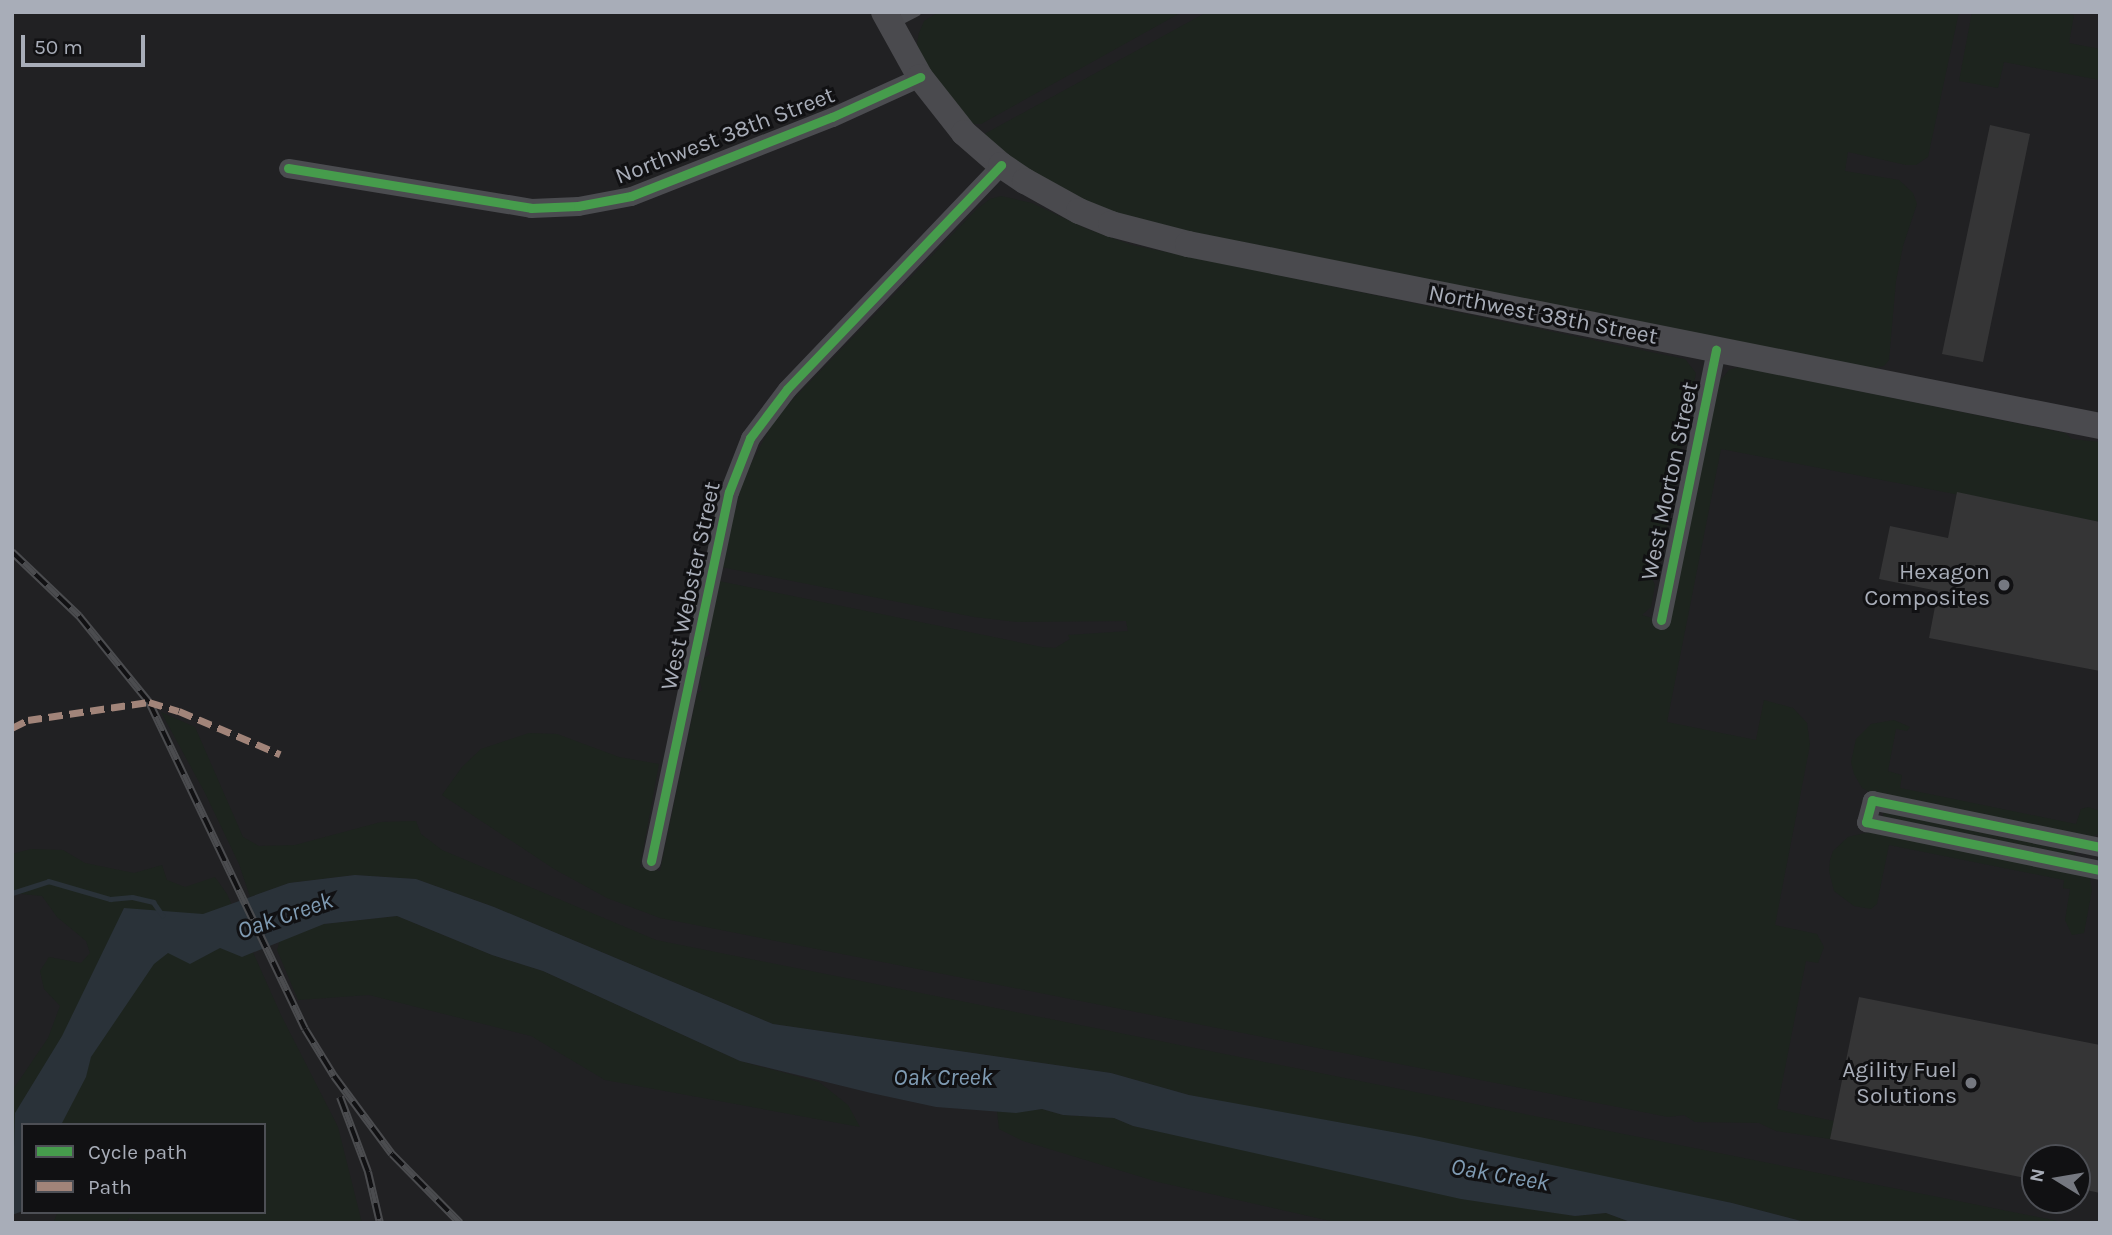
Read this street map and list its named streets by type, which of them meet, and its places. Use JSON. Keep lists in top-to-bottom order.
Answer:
{
  "streets": {
    "main road": ["Northwest 38th Street"],
    "street": ["West Morton Street", "West Webster Street"]
  },
  "crossings": [
    ["Northwest 38th Street", "West Morton Street"],
    ["Northwest 38th Street", "West Webster Street"]
  ],
  "water": ["Oak Creek"],
  "places": ["Hexagon Composites", "Agility Fuel Solutions"],
  "legend": ["Cycle path", "Path"],
  "scale_bar": "50 m",
  "north": "left"
}
